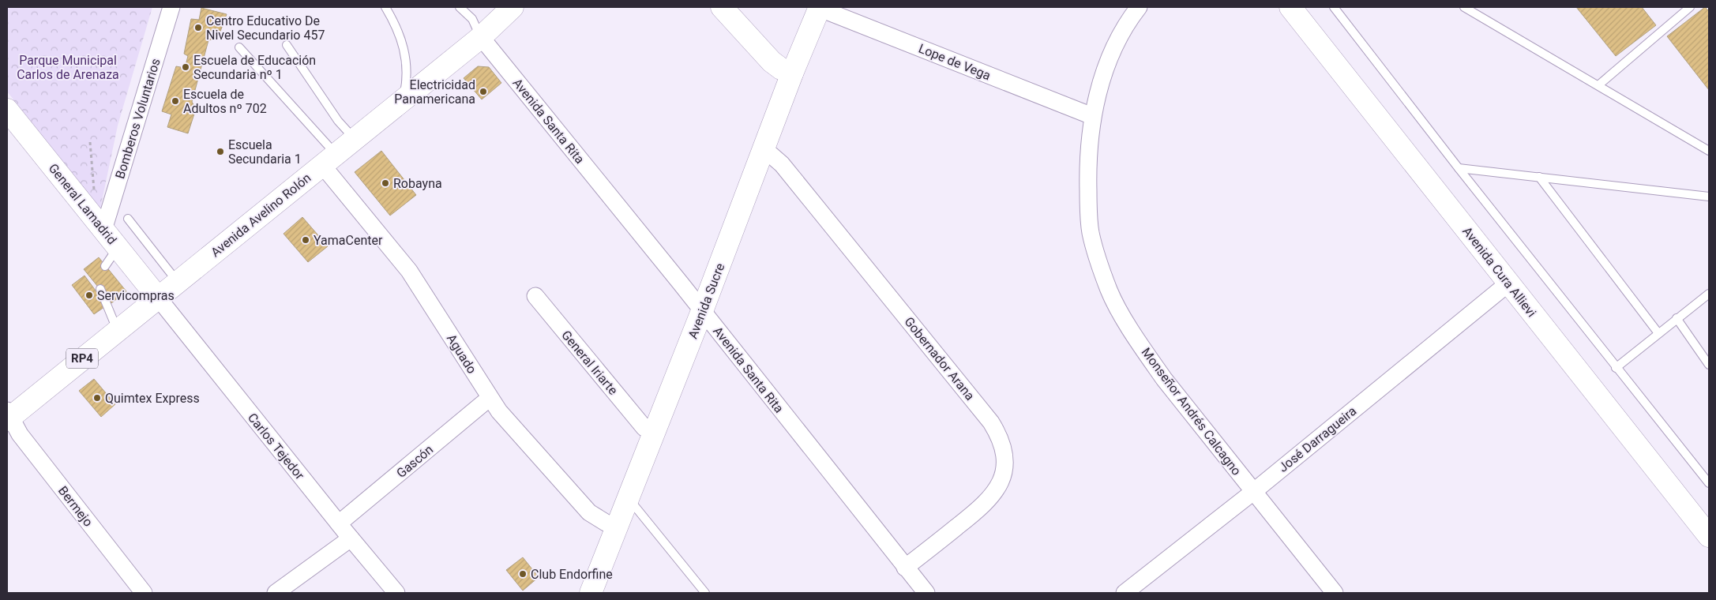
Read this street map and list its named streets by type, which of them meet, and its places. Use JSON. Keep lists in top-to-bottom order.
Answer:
{
  "streets": {
    "main road": [
      "General Lamadrid",
      "Avenida Avelino Rolón",
      "Avenida Cura Allievi",
      "Avenida Sucre",
      "RP4"
    ],
    "street": [
      "Lope de Vega",
      "Bomberos Voluntarios",
      "Avenida Santa Rita",
      "Aguado",
      "Gobernador Arana",
      "General Iriarte",
      "Monseñor Andrés Calcagno",
      "José Darragueira",
      "Carlos Tejedor",
      "Gascón",
      "Bermejo"
    ]
  },
  "crossings": [
    ["Lope de Vega", "Avenida Sucre"],
    ["Lope de Vega", "Monseñor Andrés Calcagno"],
    ["Bomberos Voluntarios", "General Lamadrid"],
    ["Avenida Santa Rita", "Avenida Avelino Rolón"],
    ["Avenida Santa Rita", "Avenida Sucre"],
    ["Avenida Santa Rita", "Gobernador Arana"],
    ["General Lamadrid", "Avenida Avelino Rolón"],
    ["General Lamadrid", "Carlos Tejedor"],
    ["Avenida Avelino Rolón", "Aguado"],
    ["Avenida Avelino Rolón", "Carlos Tejedor"],
    ["Avenida Avelino Rolón", "Bermejo"],
    ["Avenida Cura Allievi", "José Darragueira"],
    ["Avenida Sucre", "Aguado"],
    ["Avenida Sucre", "Gobernador Arana"],
    ["Avenida Sucre", "General Iriarte"],
    ["Aguado", "Gascón"],
    ["Monseñor Andrés Calcagno", "José Darragueira"],
    ["Carlos Tejedor", "Gascón"]
  ],
  "parks": ["Parque Municipal Carlos de Arenaza"],
  "places": [
    "Centro Educativo De Nivel Secundario 457",
    "Escuela de Educación Secundaria nº 1",
    "Electricidad Panamericana",
    "Escuela de Adultos nº 702",
    "Escuela Secundaria 1",
    "Robayna",
    "YamaCenter",
    "Servicompras",
    "Quimtex Express",
    "Club Endorfine"
  ]
}
